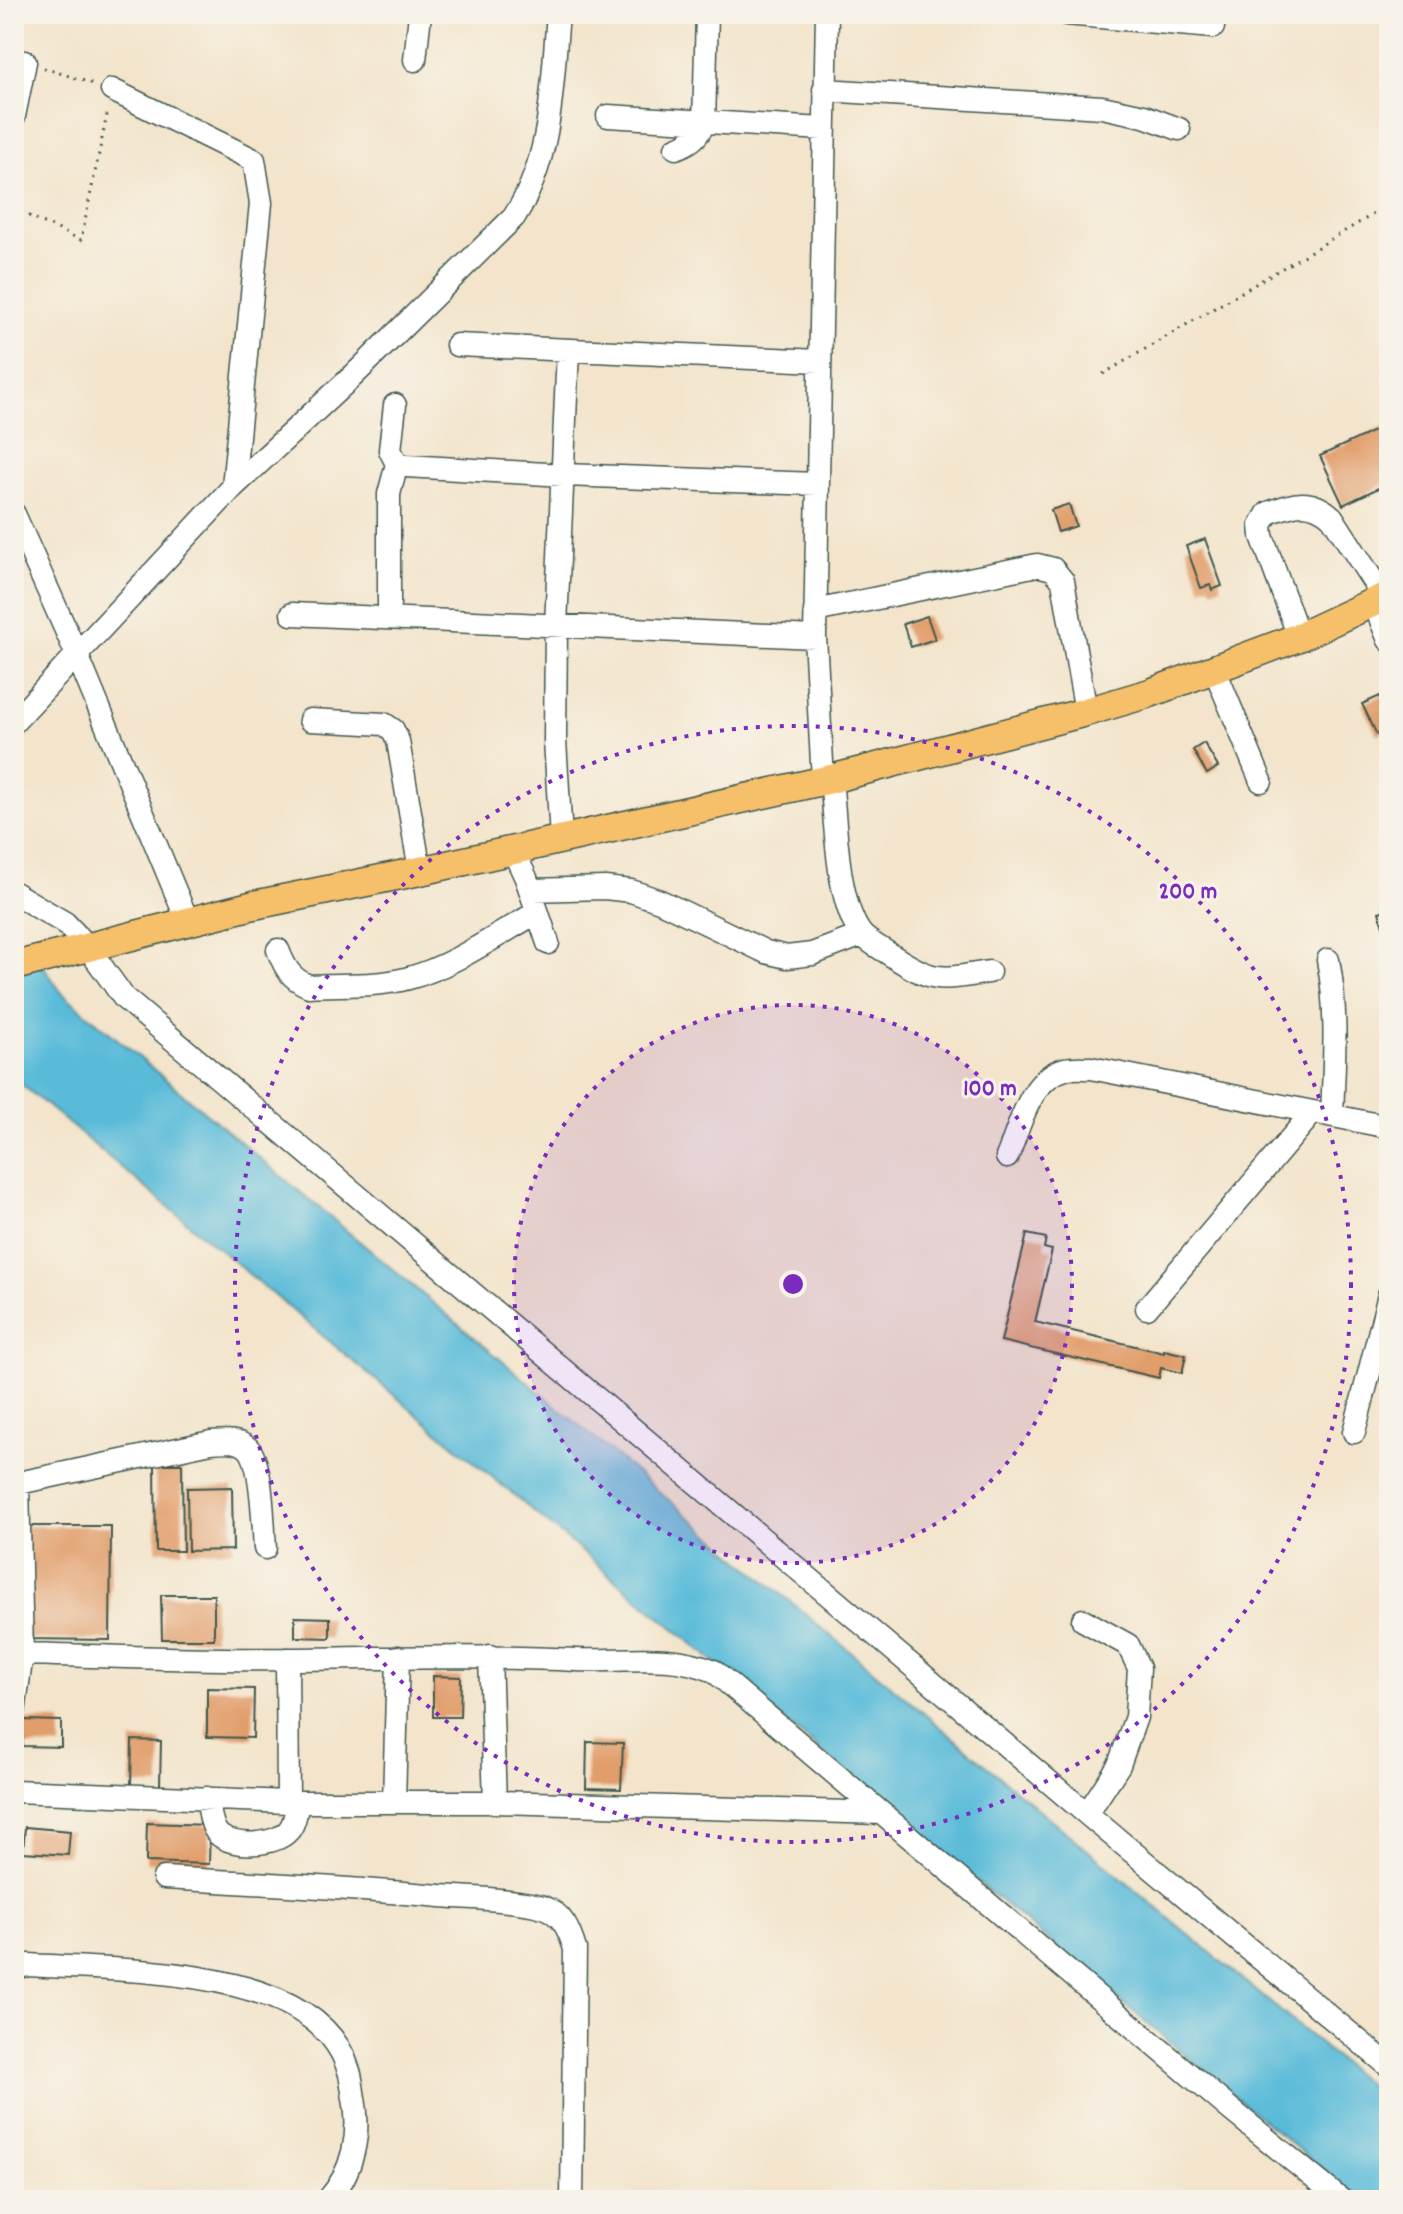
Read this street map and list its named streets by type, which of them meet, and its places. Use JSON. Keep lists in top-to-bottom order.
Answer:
{
  "rings": ["200 m", "100 m"]
}
